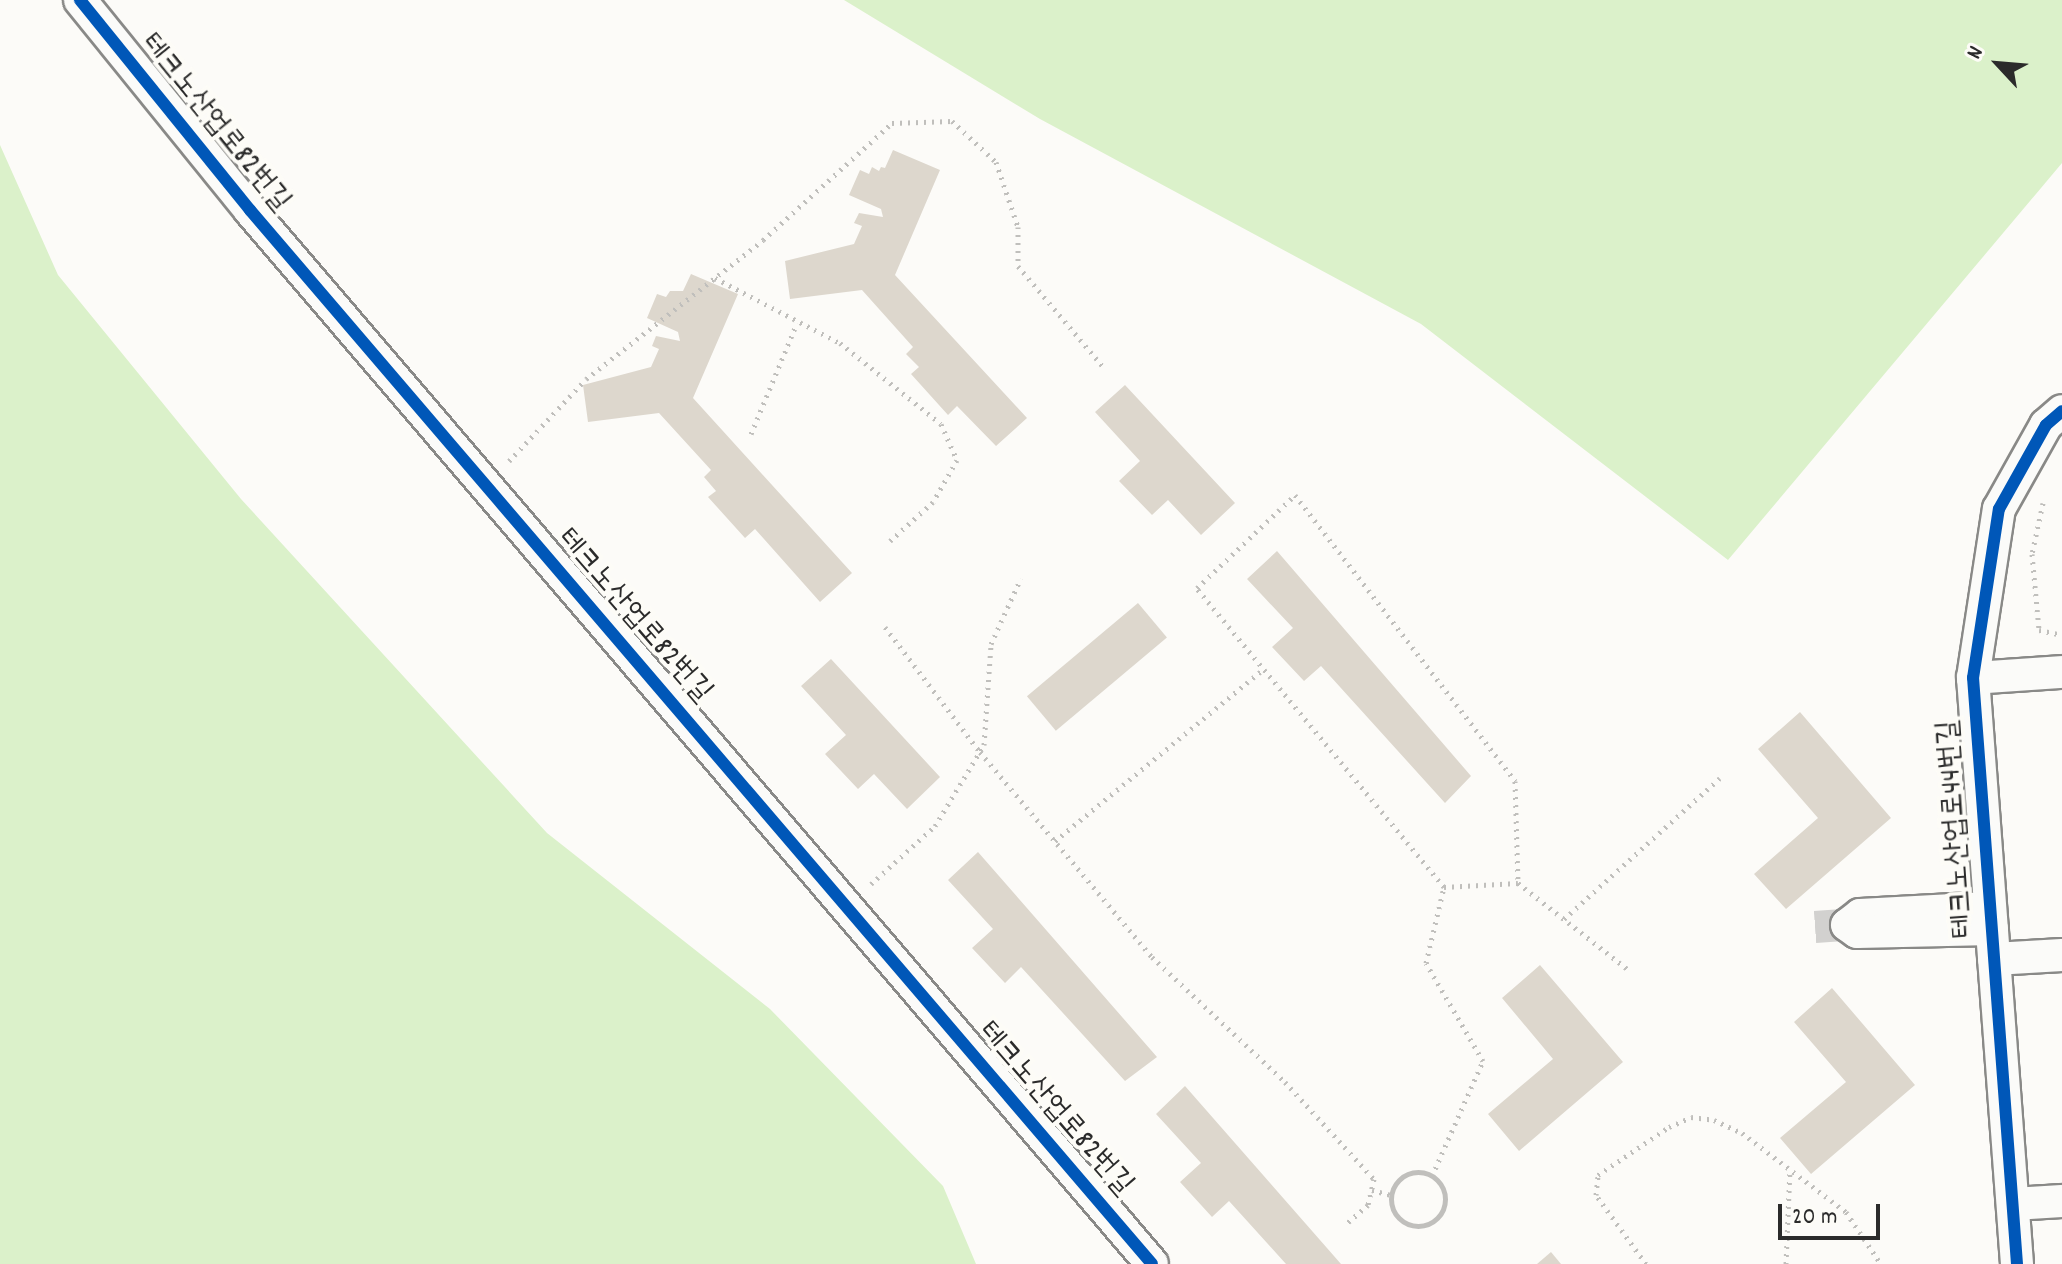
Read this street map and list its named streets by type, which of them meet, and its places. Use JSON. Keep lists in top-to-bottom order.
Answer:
{
  "streets": {
    "street": ["테크노산업로82번길", "테크노산업로44번길"]
  },
  "scale_bar": "20 m",
  "north": "top left"
}
